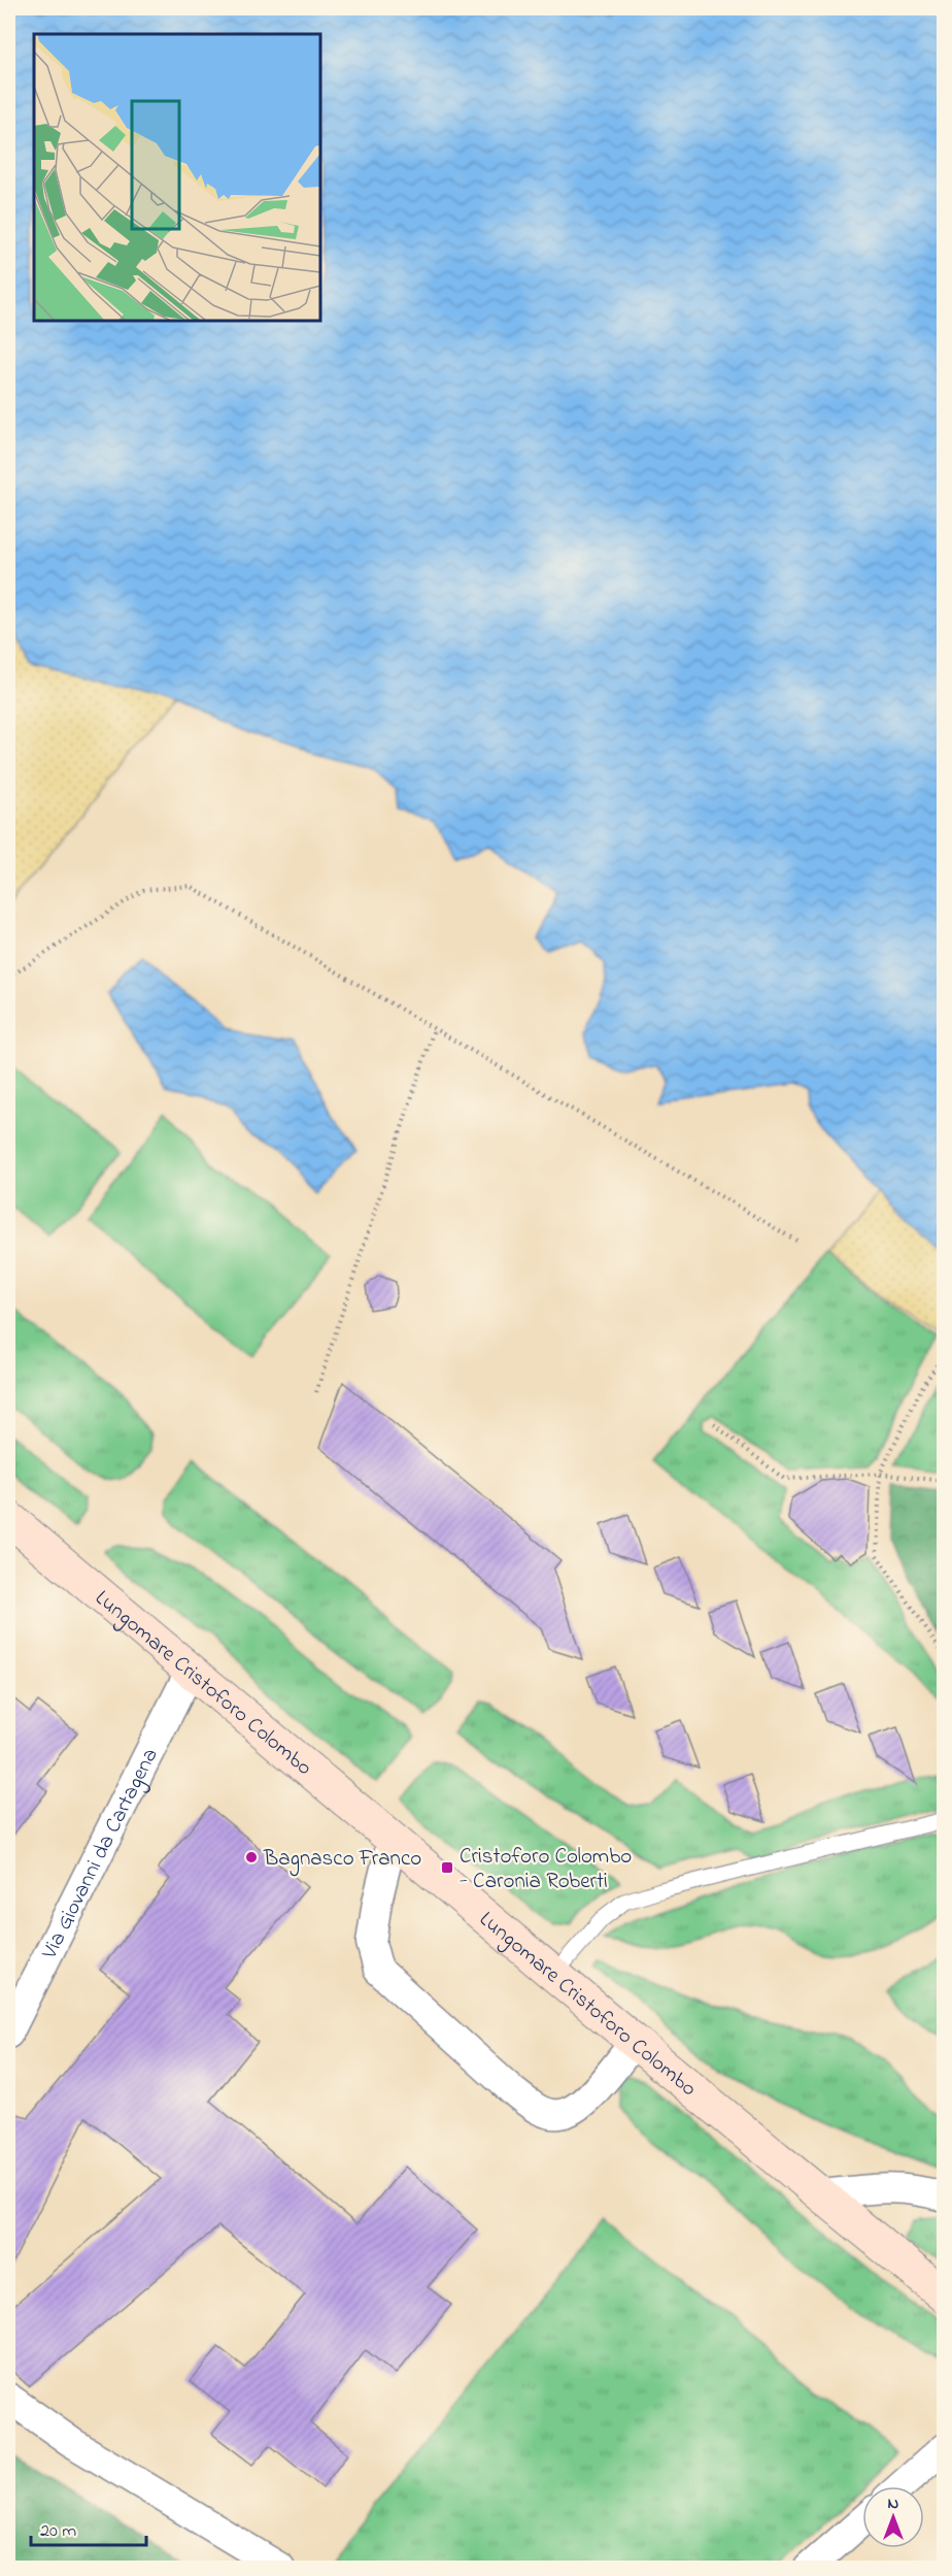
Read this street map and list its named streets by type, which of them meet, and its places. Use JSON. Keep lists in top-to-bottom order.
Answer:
{
  "streets": {
    "main road": ["Lungomare Cristoforo Colombo"],
    "street": ["Via Giovanni da Cartagena"]
  },
  "crossings": [
    ["Lungomare Cristoforo Colombo", "Via Giovanni da Cartagena"]
  ],
  "places": {
    "other": ["Bagnasco Franco"],
    "transit": ["Cristoforo Colombo - Caronia Roberti"]
  },
  "scale_bar": "20 m",
  "north": "top"
}
